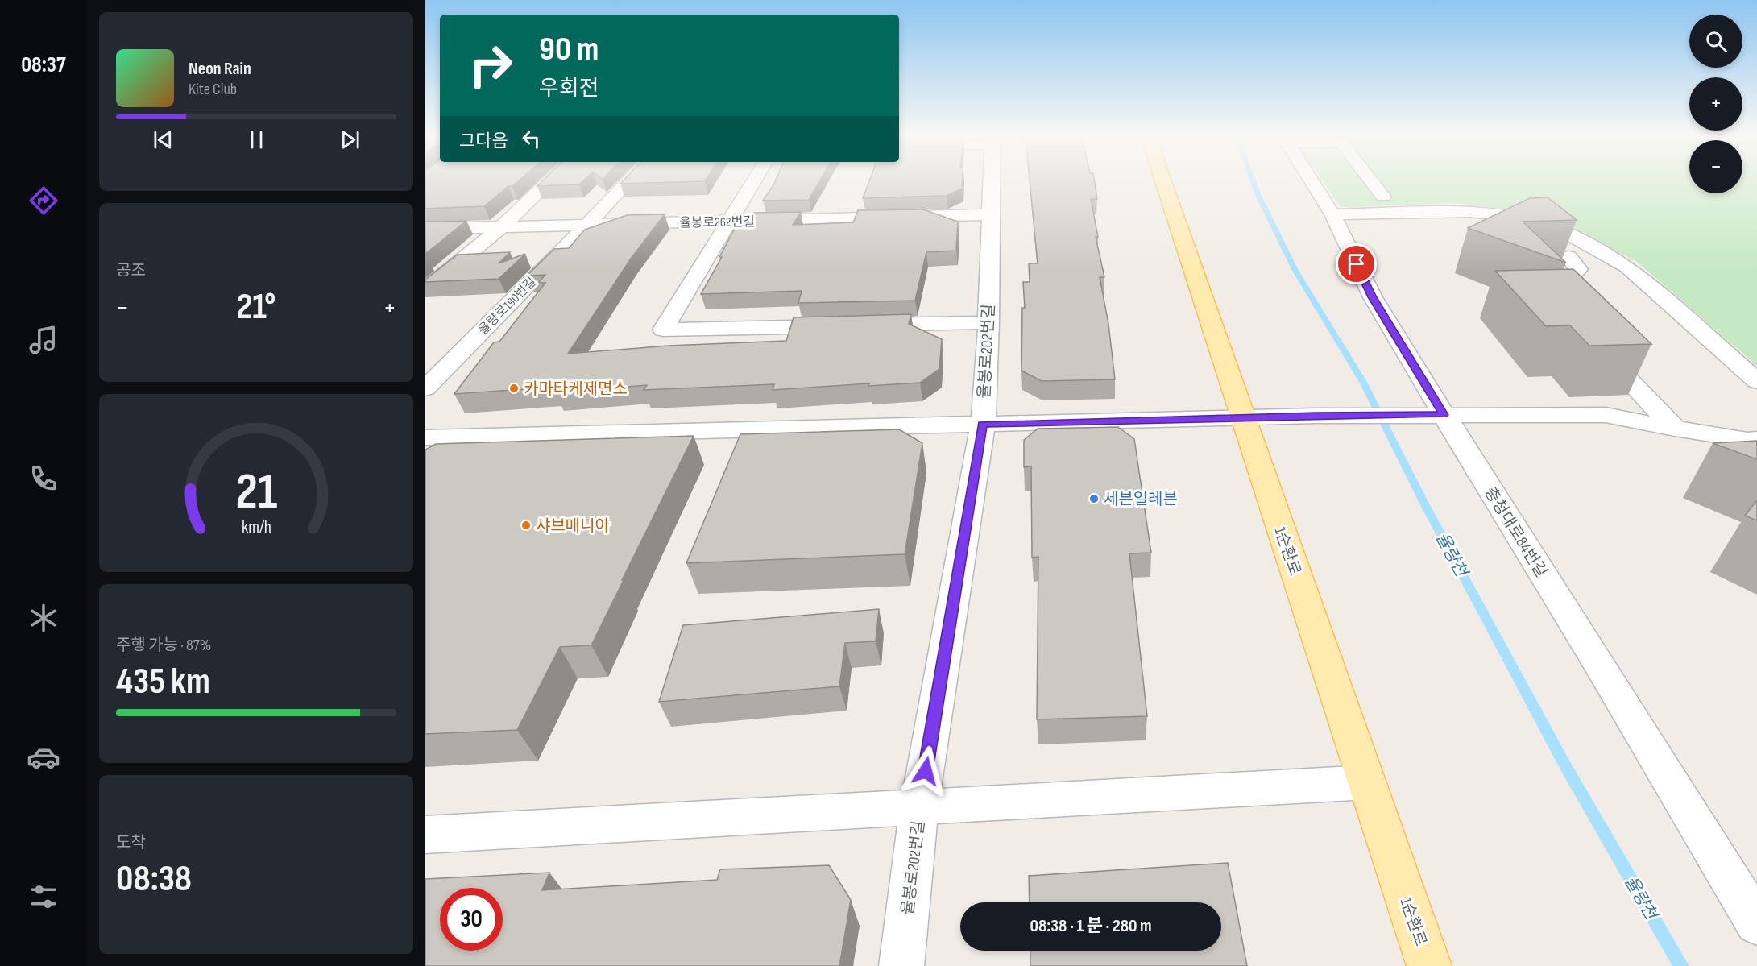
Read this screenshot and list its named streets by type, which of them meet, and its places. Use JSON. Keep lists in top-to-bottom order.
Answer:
{
  "streets": {
    "main road": ["1순환로"],
    "street": [
      "율봉로262번길",
      "율량로190번길",
      "율봉로202번길",
      "충청대로84번길"
    ]
  },
  "crossings": [
    ["율봉로262번길", "율량로190번길"],
    ["율봉로262번길", "율봉로202번길"]
  ],
  "water": ["율량천"],
  "places": ["카마타케제면소", "세븐일레븐", "샤브매니아"],
  "page": {
    "tabs": "08:37",
    "map_buttons": ["+", "−"],
    "turn": ["90 m", "우회전"],
    "song": ["Neon Rain", "Kite Club"],
    "then": "그다음",
    "tile": [
      "공조",
      ["주행 가능 · 87%", "435 km"],
      ["도착", "08:38"]
    ],
    "heat": ["−", "21°", "+"],
    "limit": "30",
    "trip": "08:38 · 1 분 · 280 m",
    "gauge": ["21", "km/h"]
  }
}
